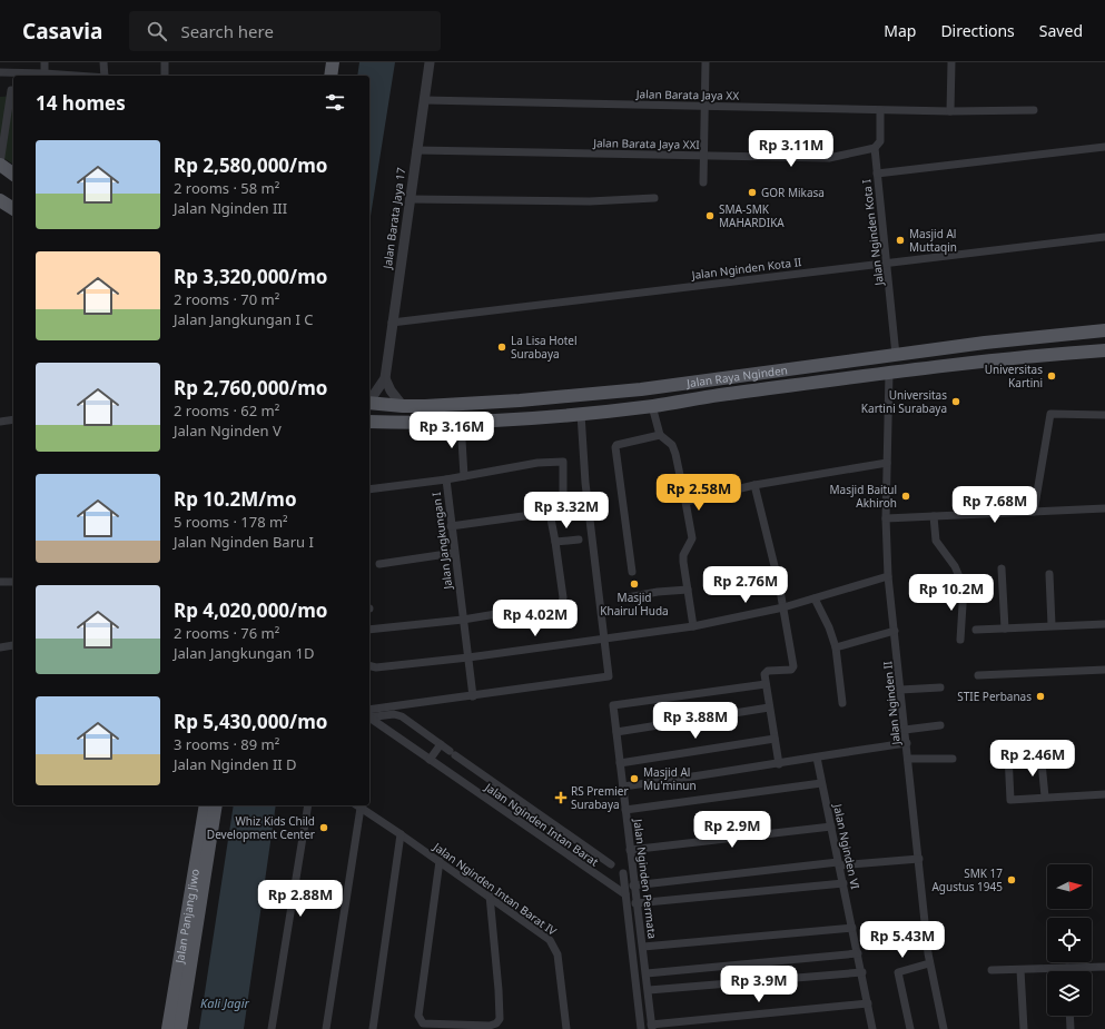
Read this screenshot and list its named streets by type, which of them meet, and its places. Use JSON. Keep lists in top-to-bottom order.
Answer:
{
  "streets": {
    "main road": ["Jalan Raya Nginden", "Jalan Panjang Jiwo"],
    "street": [
      "Jalan Barata Jaya XX",
      "Jalan Barata Jaya XXI",
      "Jalan Barata Jaya 17",
      "Jalan Nginden Kota I",
      "Jalan Nginden Kota II",
      "Jalan Jangkungan I",
      "Jalan Nginden II",
      "Jalan Nginden Intan Barat",
      "Jalan Nginden VI",
      "Jalan Nginden Permata",
      "Jalan Nginden Intan Barat IV"
    ]
  },
  "crossings": [
    ["Jalan Barata Jaya XX", "Jalan Barata Jaya 17"],
    ["Jalan Barata Jaya XX", "Jalan Nginden Kota I"],
    ["Jalan Barata Jaya XXI", "Jalan Barata Jaya 17"],
    ["Jalan Barata Jaya XXI", "Jalan Nginden Kota I"],
    ["Jalan Barata Jaya 17", "Jalan Nginden Kota II"],
    ["Jalan Nginden Kota I", "Jalan Nginden Kota II"],
    ["Jalan Nginden Kota I", "Jalan Raya Nginden"],
    ["Jalan Raya Nginden", "Jalan Nginden II"]
  ],
  "water": ["Kali Jagir"],
  "places": {
    "other": [
      "GOR Mikasa",
      "SMA-SMK MAHARDIKA",
      "Masjid Al Muttaqin",
      "La Lisa Hotel Surabaya",
      "Universitas Kartini",
      "Universitas Kartini Surabaya",
      "Masjid Baitul Akhiroh",
      "Masjid Khairul Huda",
      "STIE Perbanas",
      "Masjid Al Mu'minun",
      "Whiz Kids Child Development Center",
      "SMK 17 Agustus 1945"
    ],
    "health": ["RS Premier Surabaya"]
  },
  "north": "right",
  "page": {
    "header": "Casavia",
    "search": "Search here",
    "nav": ["Map", "Directions", "Saved"],
    "heading": "14 homes",
    "list": [
      {
        "name": "Rp 2,580,000/mo",
        "note": "2 rooms · 58 m² · Jalan Nginden III"
      },
      {
        "name": "Rp 3,320,000/mo",
        "note": "2 rooms · 70 m² · Jalan Jangkungan I C"
      },
      {
        "name": "Rp 2,760,000/mo",
        "note": "2 rooms · 62 m² · Jalan Nginden V"
      },
      {
        "name": "Rp 10.2M/mo",
        "note": "5 rooms · 178 m² · Jalan Nginden Baru I"
      },
      {
        "name": "Rp 4,020,000/mo",
        "note": "2 rooms · 76 m² · Jalan Jangkungan 1D"
      },
      {
        "name": "Rp 5,430,000/mo",
        "note": "3 rooms · 89 m² · Jalan Nginden II D"
      }
    ],
    "price": [
      "Rp 3.11M",
      "Rp 3.16M",
      "Rp 2.58M",
      "Rp 7.68M",
      "Rp 3.32M",
      "Rp 2.76M",
      "Rp 10.2M",
      "Rp 4.02M",
      "Rp 3.88M",
      "Rp 2.46M",
      "Rp 2.9M",
      "Rp 2.88M",
      "Rp 5.43M",
      "Rp 3.9M"
    ]
  }
}
